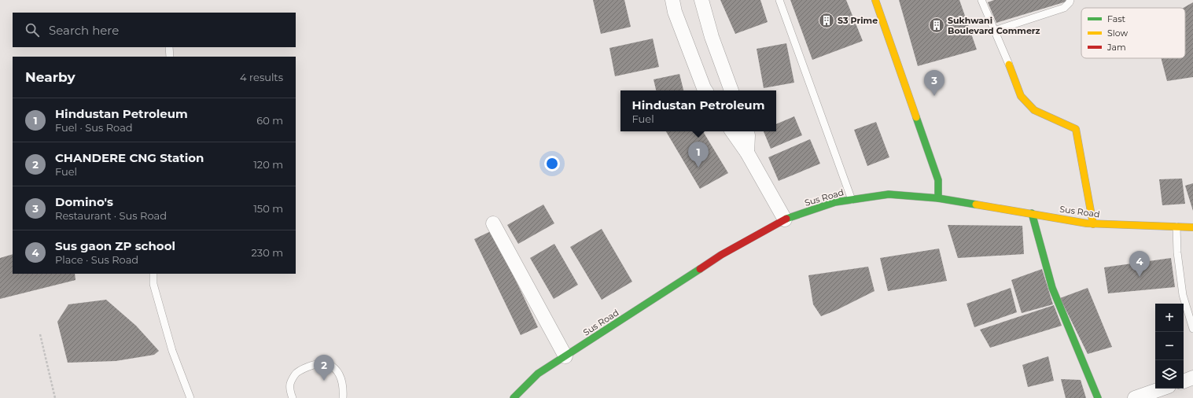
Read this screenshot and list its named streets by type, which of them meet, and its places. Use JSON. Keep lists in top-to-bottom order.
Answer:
{
  "streets": {
    "main road": ["Sus Road"]
  },
  "places": {
    "building": ["S3 Prime", "Sukhwani Boulevard Commerz"]
  },
  "legend": ["Fast", "Slow", "Jam"],
  "page": {
    "search": "Search here",
    "heading": ["Nearby", "4 results"],
    "pins": [
      "3",
      "1",
      "4",
      "2"
    ],
    "popup": ["Hindustan Petroleum", "Fuel"],
    "list": [
      {
        "mark": "1",
        "name": "Hindustan Petroleum",
        "note": "Fuel · Sus Road",
        "value": "60 m"
      },
      {
        "mark": "2",
        "name": "CHANDERE CNG Station",
        "note": "Fuel",
        "value": "120 m"
      },
      {
        "mark": "3",
        "name": "Domino's",
        "note": "Restaurant · Sus Road",
        "value": "150 m"
      },
      {
        "mark": "4",
        "name": "Sus gaon ZP school",
        "note": "Place · Sus Road",
        "value": "230 m"
      }
    ],
    "map_buttons": ["+", "−"]
  }
}
